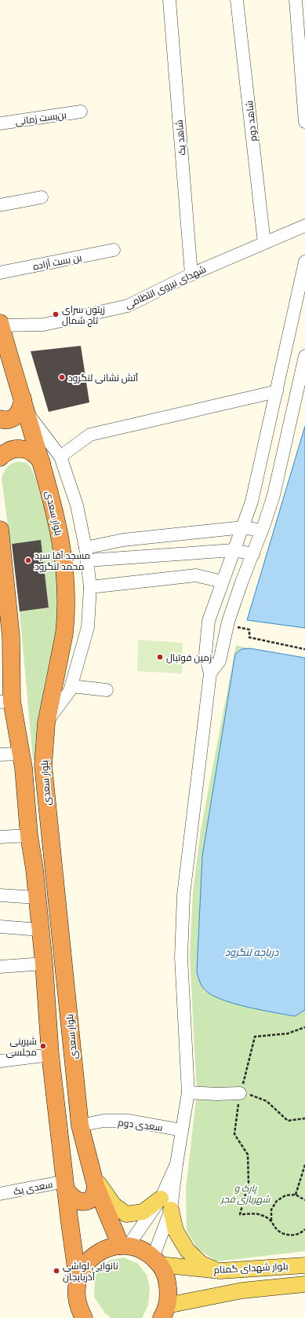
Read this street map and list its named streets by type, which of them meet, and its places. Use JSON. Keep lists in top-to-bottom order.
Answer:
{
  "streets": {
    "highway": ["بلوار سعدی"],
    "main road": ["بلوار شهدای گمنام"],
    "street": [
      "بن‌بست زمانی",
      "شاهد دوم",
      "شاهد یک",
      "بن بست آزاده",
      "شهدای نیروی انتظامی",
      "سعدی دوم",
      "سعدی یک"
    ]
  },
  "crossings": [
    ["شاهد دوم", "شهدای نیروی انتظامی"],
    ["شاهد یک", "شهدای نیروی انتظامی"],
    ["شهدای نیروی انتظامی", "بلوار سعدی"],
    ["بلوار سعدی", "سعدی دوم"]
  ],
  "water": ["دریاچه لنگرود"],
  "parks": ["پارک و شهربازی فجر"],
  "places": [
    "زیتون سرای تاج شمال",
    "آتش نشانی لنگرود",
    "مسجد آقا سید محمد لنگرود",
    "زمین فوتبال",
    "شیرینی مجلسی",
    "نانوایی لواشی آذربایجان"
  ]
}
